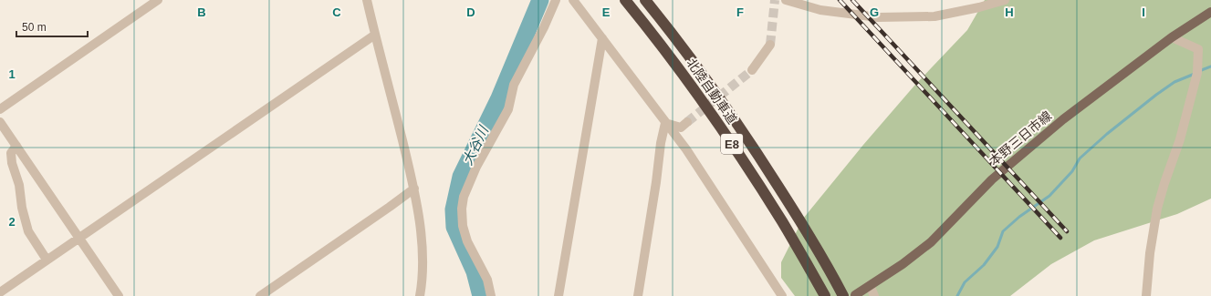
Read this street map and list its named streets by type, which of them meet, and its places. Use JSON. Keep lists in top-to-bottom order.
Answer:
{
  "streets": {
    "highway": ["北陸自動車道", "E8"],
    "main road": ["本野三日市線"]
  },
  "water": ["大谷川"],
  "scale_bar": "50 m",
  "grid": {
    "columns": [
      "B",
      "C",
      "D",
      "E",
      "F",
      "G",
      "H",
      "I"
    ],
    "rows": ["1", "2"]
  }
}
